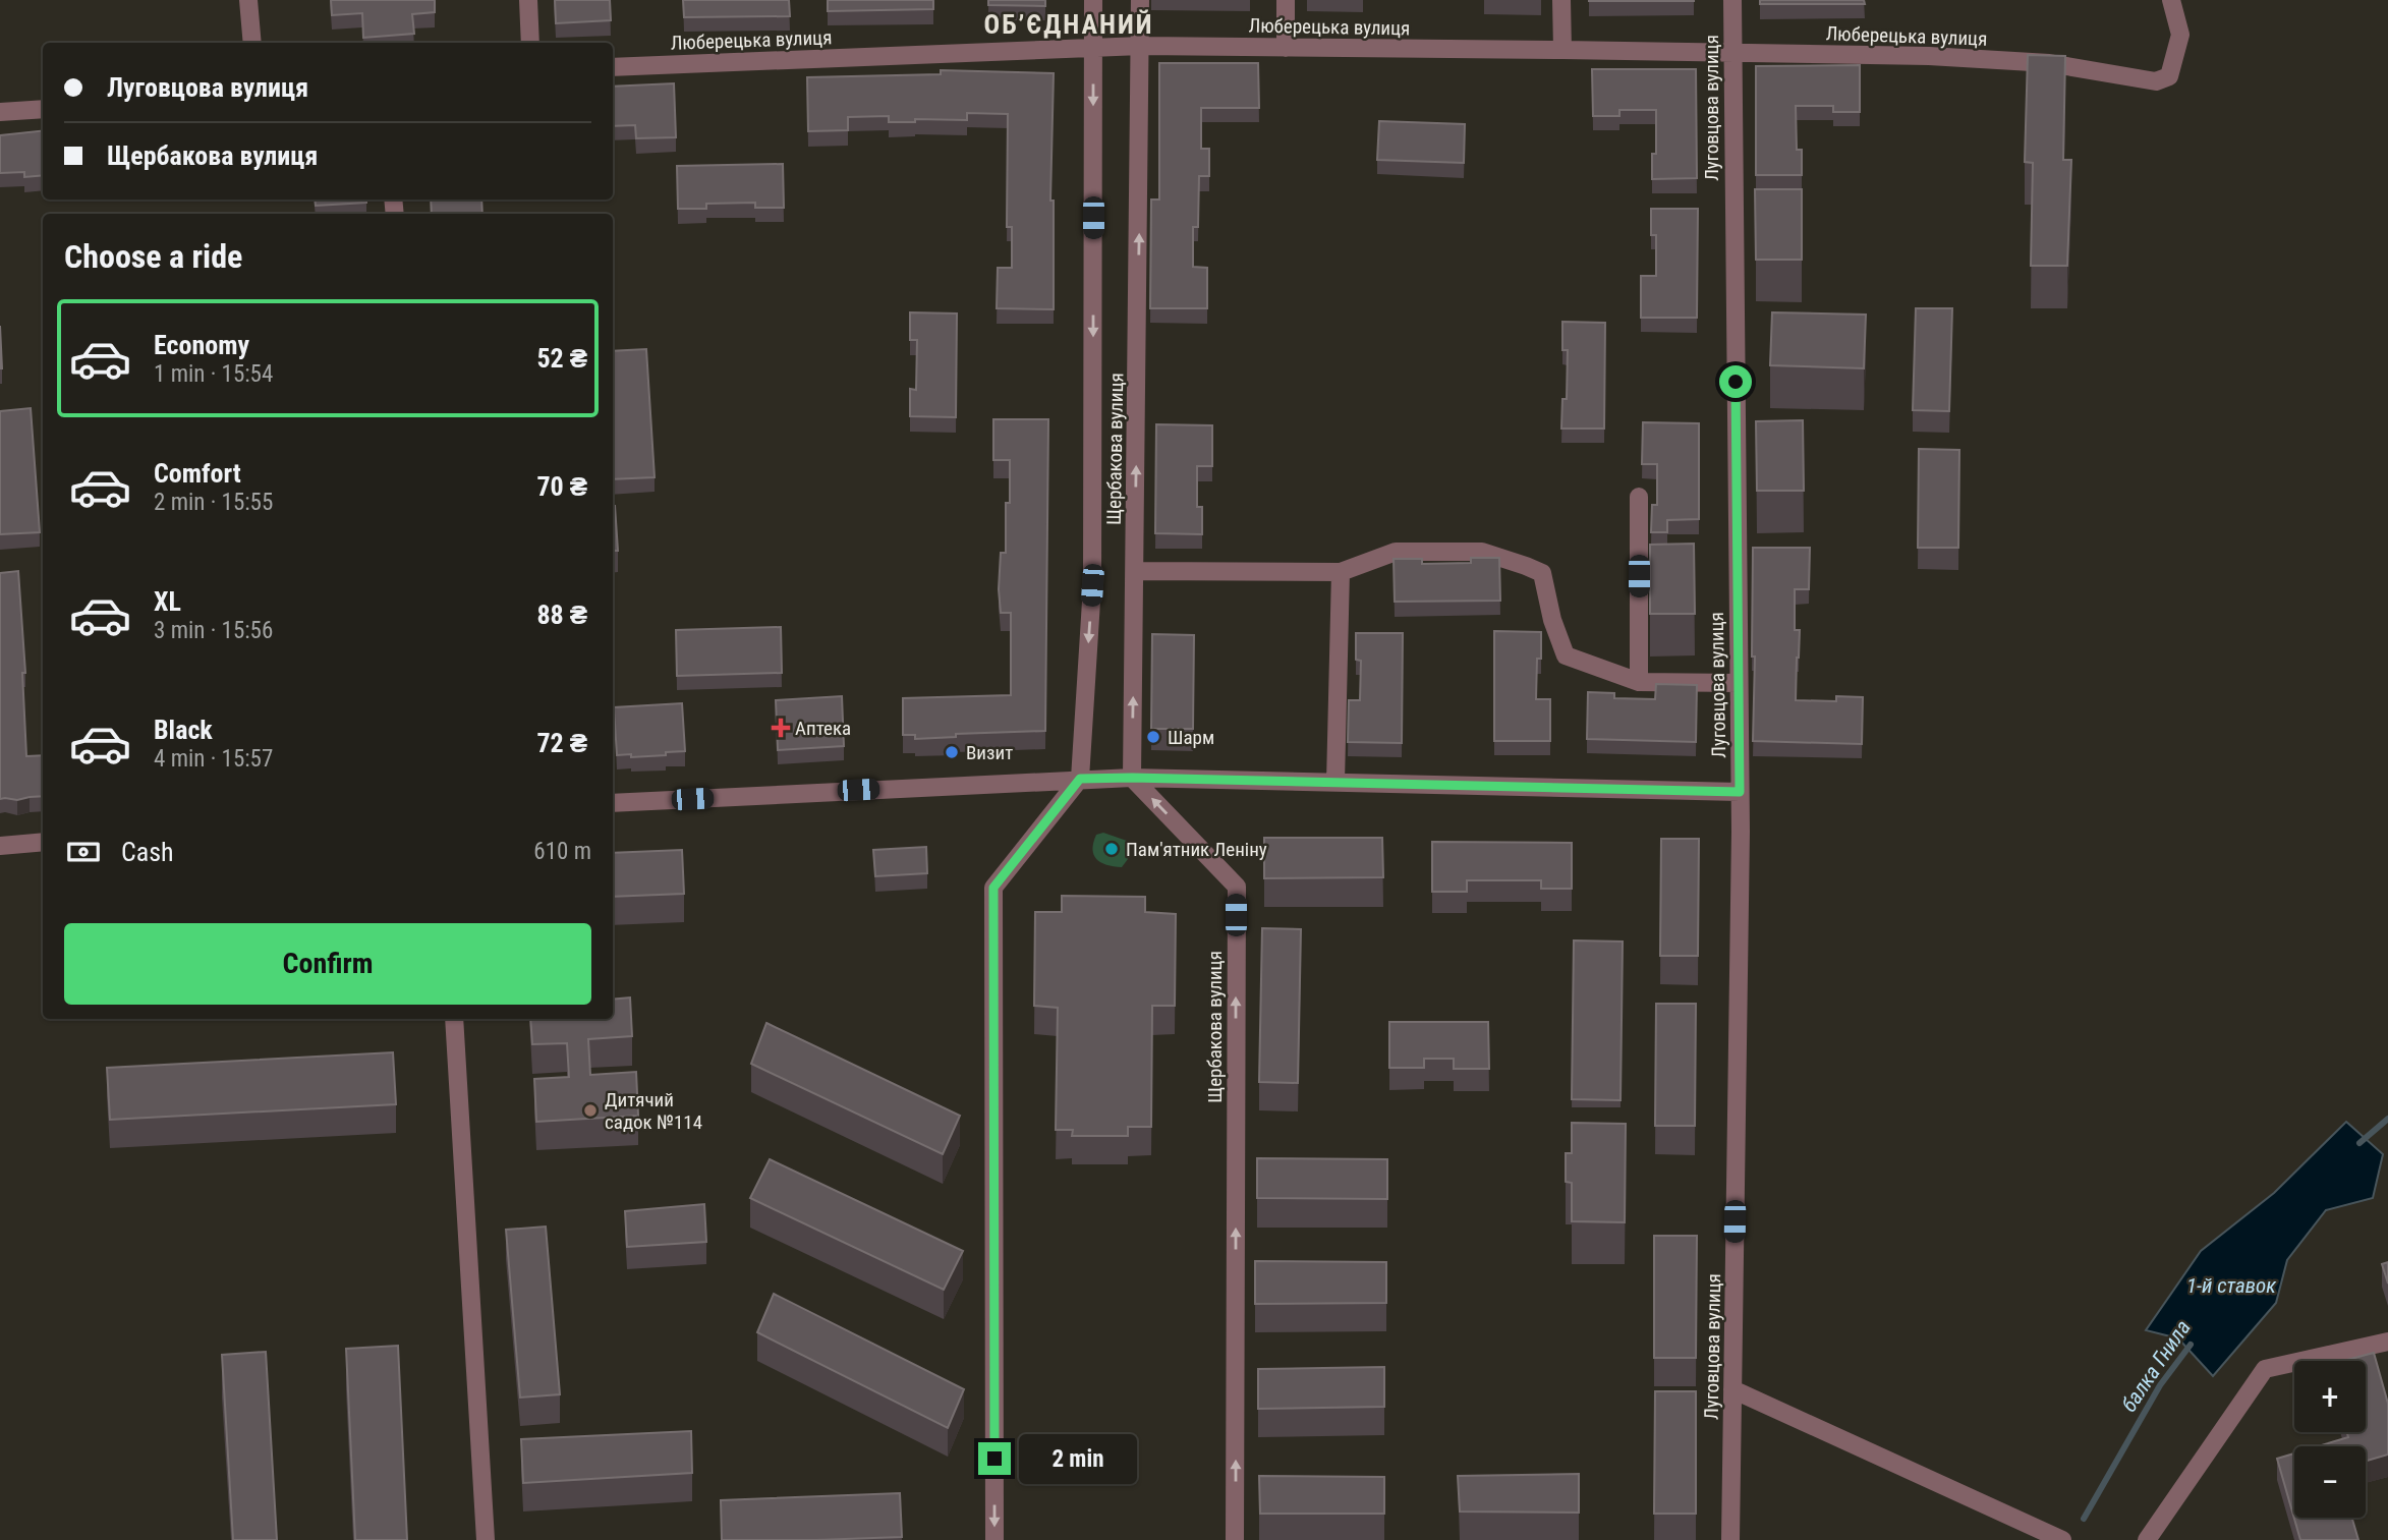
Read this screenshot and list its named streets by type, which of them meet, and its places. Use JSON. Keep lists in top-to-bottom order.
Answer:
{
  "streets": {
    "street": ["Люберецька вулиця", "Луговцова вулиця", "Щербакова вулиця"]
  },
  "crossings": [
    ["Люберецька вулиця", "Луговцова вулиця"],
    ["Люберецька вулиця", "Щербакова вулиця"]
  ],
  "districts": ["ОБ’ЄДНАНИЙ"],
  "water": ["1-й ставок", "балка Гнила"],
  "places": {
    "health": ["Аптека"],
    "other": [
      "Шарм",
      "Визит",
      "Пам'ятник Леніну",
      "Дитячий садок №114"
    ]
  },
  "page": {
    "banner": ["Луговцова вулиця", "Щербакова вулиця"],
    "heading": "Choose a ride",
    "list": [
      {
        "name": "Economy",
        "note": "1 min · 15:54",
        "value": "52 ₴"
      },
      {
        "name": "Comfort",
        "note": "2 min · 15:55",
        "value": "70 ₴"
      },
      {
        "name": "XL",
        "note": "3 min · 15:56",
        "value": "88 ₴"
      },
      {
        "name": "Black",
        "note": "4 min · 15:57",
        "value": "72 ₴"
      }
    ],
    "pay": ["Cash", "610 m"],
    "buttons": "Confirm",
    "map_buttons": ["+", "−"],
    "bubble": "2 min"
  }
}
